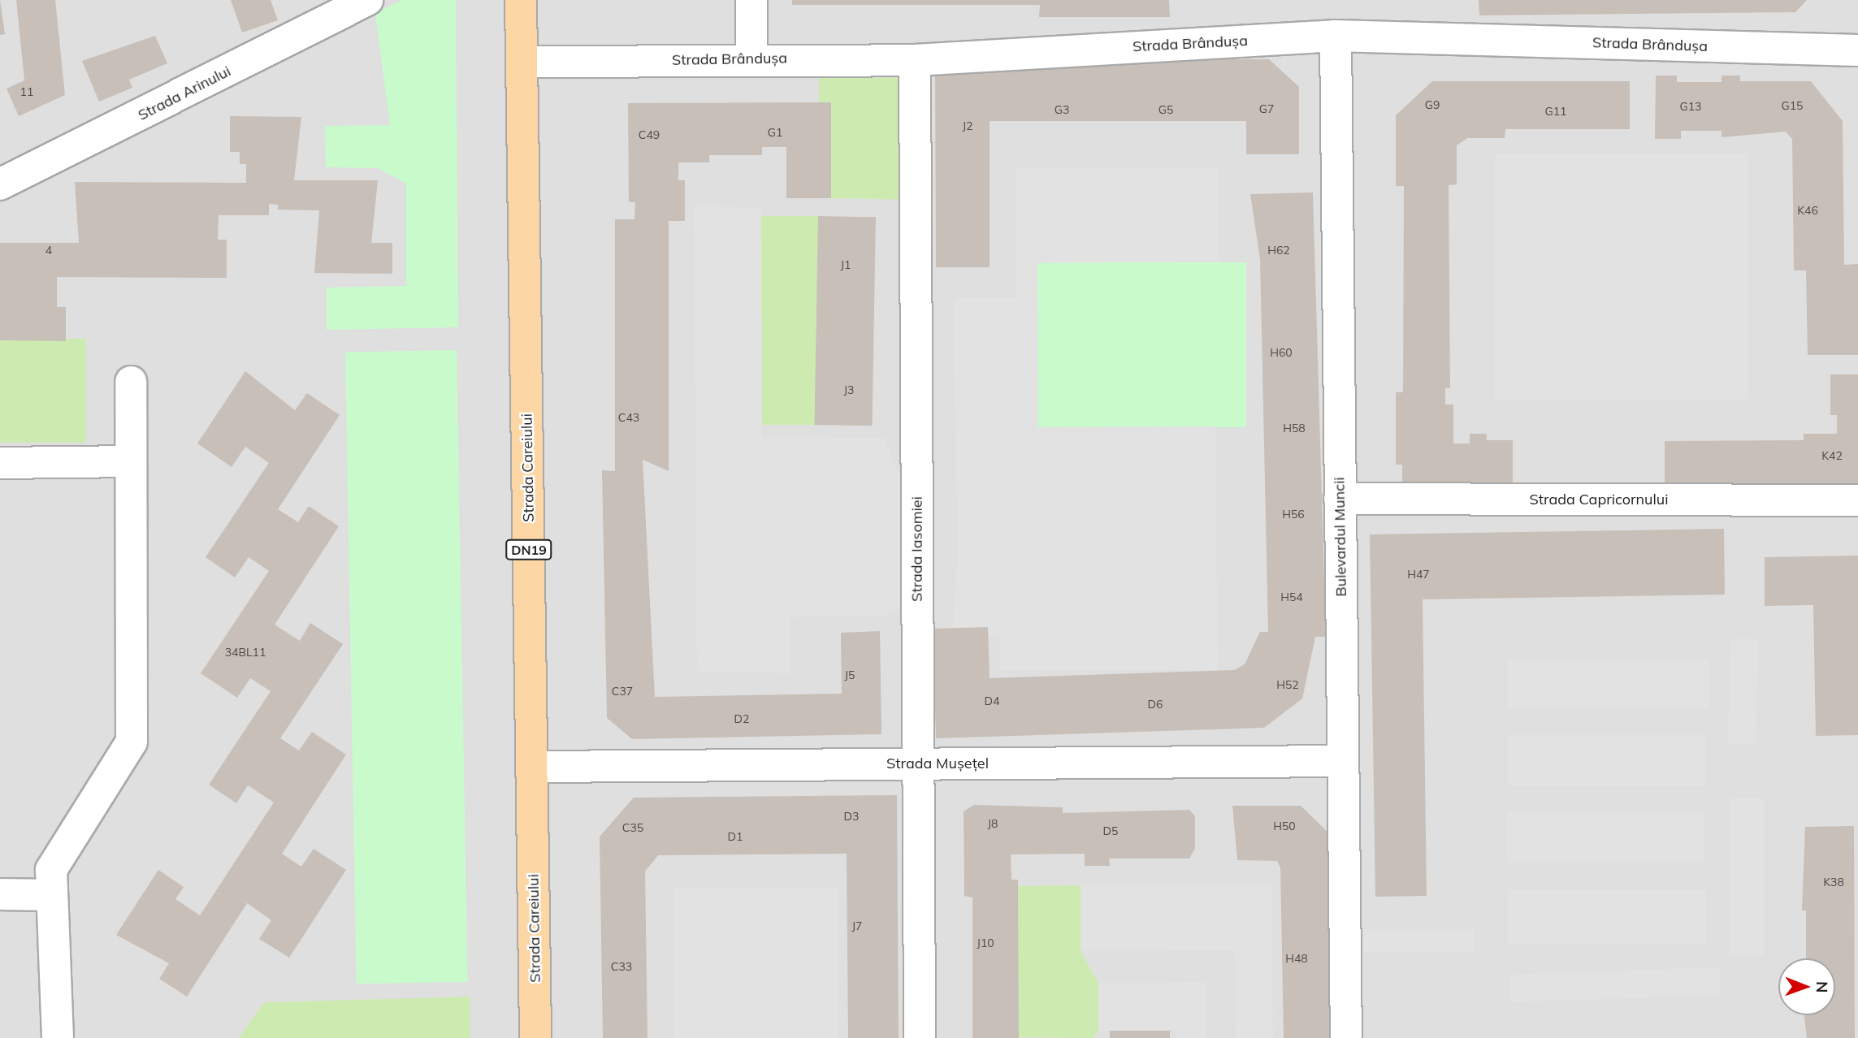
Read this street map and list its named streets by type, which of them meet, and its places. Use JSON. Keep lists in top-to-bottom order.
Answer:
{
  "streets": {
    "main road": ["Strada Careiului", "DN19"],
    "street": [
      "Strada Brândușa",
      "Strada Arinului",
      "Strada Capricornului",
      "Bulevardul Muncii",
      "Strada Iasomiei",
      "Strada Mușețel"
    ]
  },
  "crossings": [
    ["Strada Brândușa", "Strada Careiului"],
    ["Strada Brândușa", "Bulevardul Muncii"],
    ["Strada Brândușa", "Strada Iasomiei"],
    ["Strada Careiului", "Strada Mușețel"],
    ["Strada Capricornului", "Bulevardul Muncii"],
    ["Bulevardul Muncii", "Strada Mușețel"],
    ["Strada Iasomiei", "Strada Mușețel"]
  ],
  "house_numbers": [
    "11",
    "G9",
    "G15",
    "G13",
    "G7",
    "G3",
    "G5",
    "G11",
    "J2",
    "G1",
    "C49",
    "K46",
    "4",
    "H62",
    "J1",
    "H60",
    "J3",
    "C43",
    "H58",
    "K42",
    "H56",
    "H47",
    "H54",
    "34BL11",
    "J5",
    "H52",
    "C37",
    "D4",
    "D6",
    "D2",
    "D3",
    "J8",
    "H50",
    "C35",
    "D5",
    "D1",
    "K38",
    "J7",
    "J10",
    "H48",
    "C33"
  ],
  "north": "right"
}
